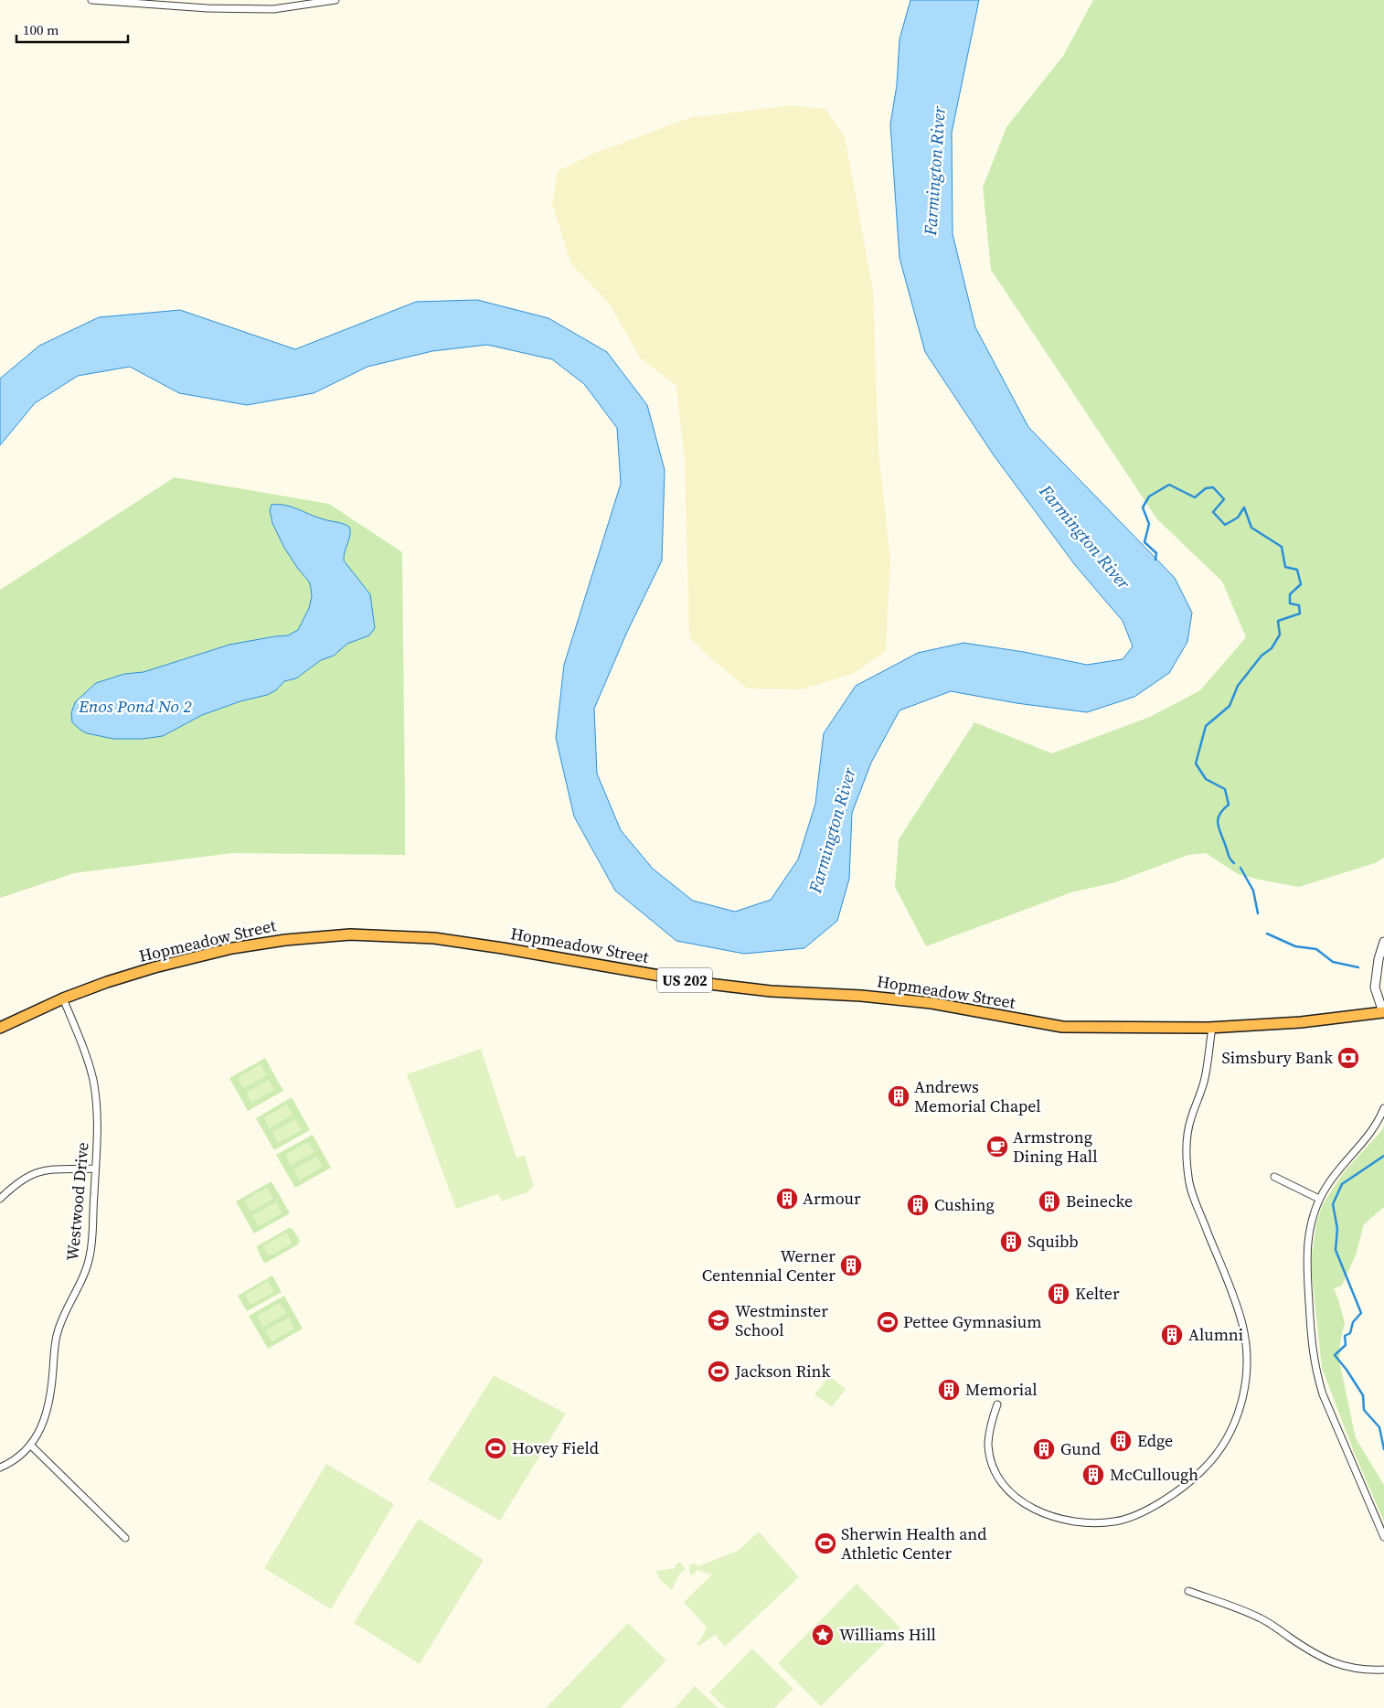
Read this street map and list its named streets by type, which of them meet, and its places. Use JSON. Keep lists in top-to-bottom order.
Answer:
{
  "streets": {
    "highway": ["Hopmeadow Street", "US 202"],
    "street": ["Westwood Drive"]
  },
  "crossings": [
    ["Hopmeadow Street", "Westwood Drive"]
  ],
  "water": ["Farmington River", "Enos Pond No 2"],
  "places": {
    "bank": ["Simsbury Bank"],
    "building": [
      "Andrews Memorial Chapel",
      "Armour",
      "Beinecke",
      "Cushing",
      "Squibb",
      "Werner Centennial Center",
      "Kelter",
      "Alumni",
      "Memorial",
      "Edge",
      "Gund",
      "McCullough"
    ],
    "cafe": ["Armstrong Dining Hall"],
    "school or university": ["Westminster School"],
    "sports": [
      "Pettee Gymnasium",
      "Jackson Rink",
      "Hovey Field",
      "Sherwin Health and Athletic Center"
    ],
    "place": ["Williams Hill"]
  },
  "scale_bar": "100 m"
}
